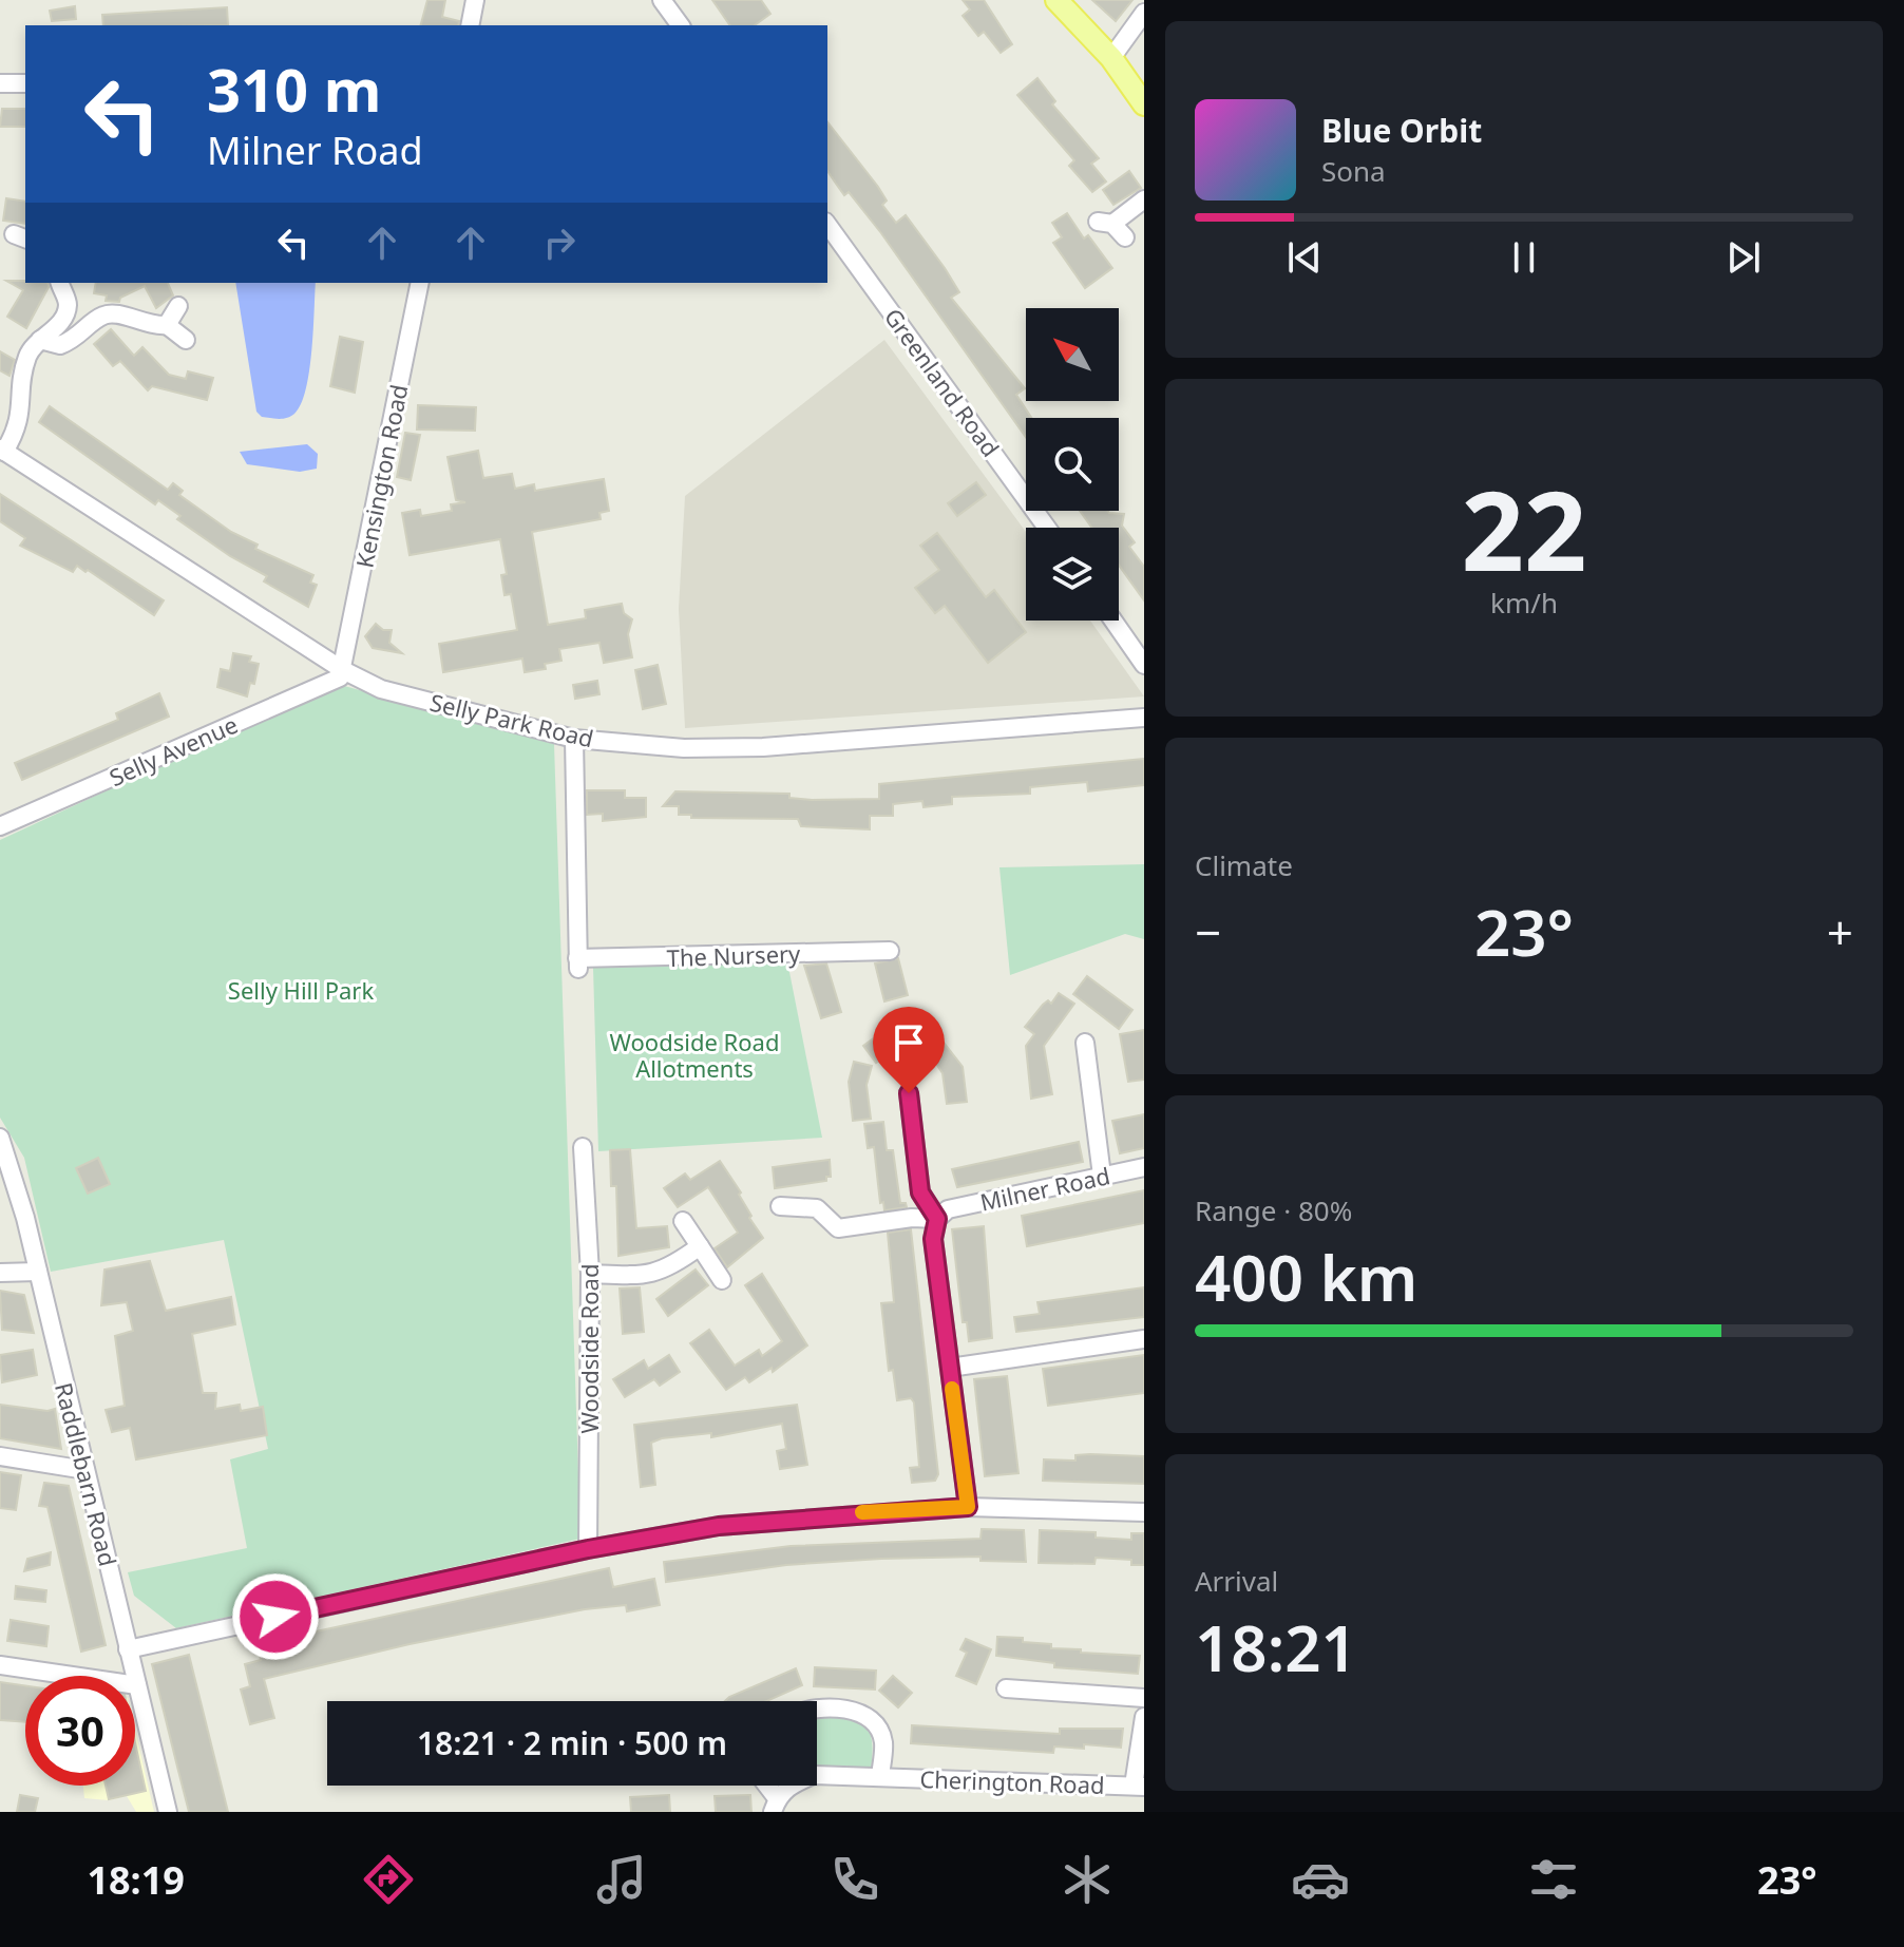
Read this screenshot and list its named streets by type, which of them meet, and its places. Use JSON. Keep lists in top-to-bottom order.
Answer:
{
  "streets": {
    "street": [
      "Greenland Road",
      "Kensington Road",
      "Selly Park Road",
      "Selly Avenue",
      "The Nursery",
      "Milner Road",
      "Woodside Road",
      "Raddlebarn Road",
      "Cherington Road"
    ]
  },
  "crossings": [
    ["Kensington Road", "Selly Park Road"],
    ["Kensington Road", "Selly Avenue"],
    ["Selly Park Road", "Selly Avenue"],
    ["Selly Park Road", "The Nursery"]
  ],
  "parks": ["Selly Hill Park", "Woodside Road Allotments"],
  "north": "top left",
  "page": {
    "turn": ["310 m", "Milner Road"],
    "song": ["Blue Orbit", "Sona"],
    "tile": [
      ["22", "km/h"],
      "Climate",
      ["Range · 80%", "400 km"],
      ["Arrival", "18:21"]
    ],
    "heat": ["−", "23°", "+"],
    "limit": "30",
    "trip": "18:21 · 2 min · 500 m",
    "tabs": ["18:19", "23°"]
  }
}
